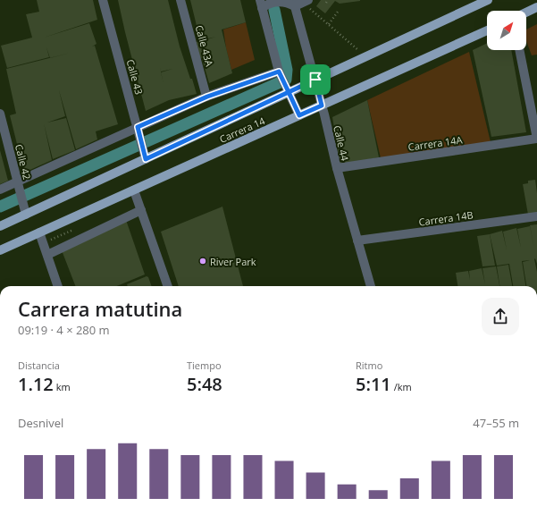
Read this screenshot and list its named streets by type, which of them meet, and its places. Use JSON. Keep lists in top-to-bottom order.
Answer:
{
  "streets": {
    "main road": ["Carrera 14"],
    "street": [
      "Calle 43A",
      "Calle 43",
      "Calle 44",
      "Carrera 14A",
      "Calle 42",
      "Carrera 14B"
    ]
  },
  "crossings": [
    ["Calle 43", "Carrera 14"],
    ["Carrera 14", "Calle 44"],
    ["Carrera 14", "Calle 42"],
    ["Calle 44", "Carrera 14A"],
    ["Calle 44", "Carrera 14B"]
  ],
  "places": ["River Park"],
  "north": "top right",
  "page": {
    "heading": ["Carrera matutina", "09:19 · 4 × 280 m"],
    "stats": [
      ["Distancia", "1.12 km"],
      ["Tiempo", "5:48"],
      ["Ritmo", "5:11 /km"]
    ],
    "chart": ["Desnivel", "47–55 m"]
  }
}
